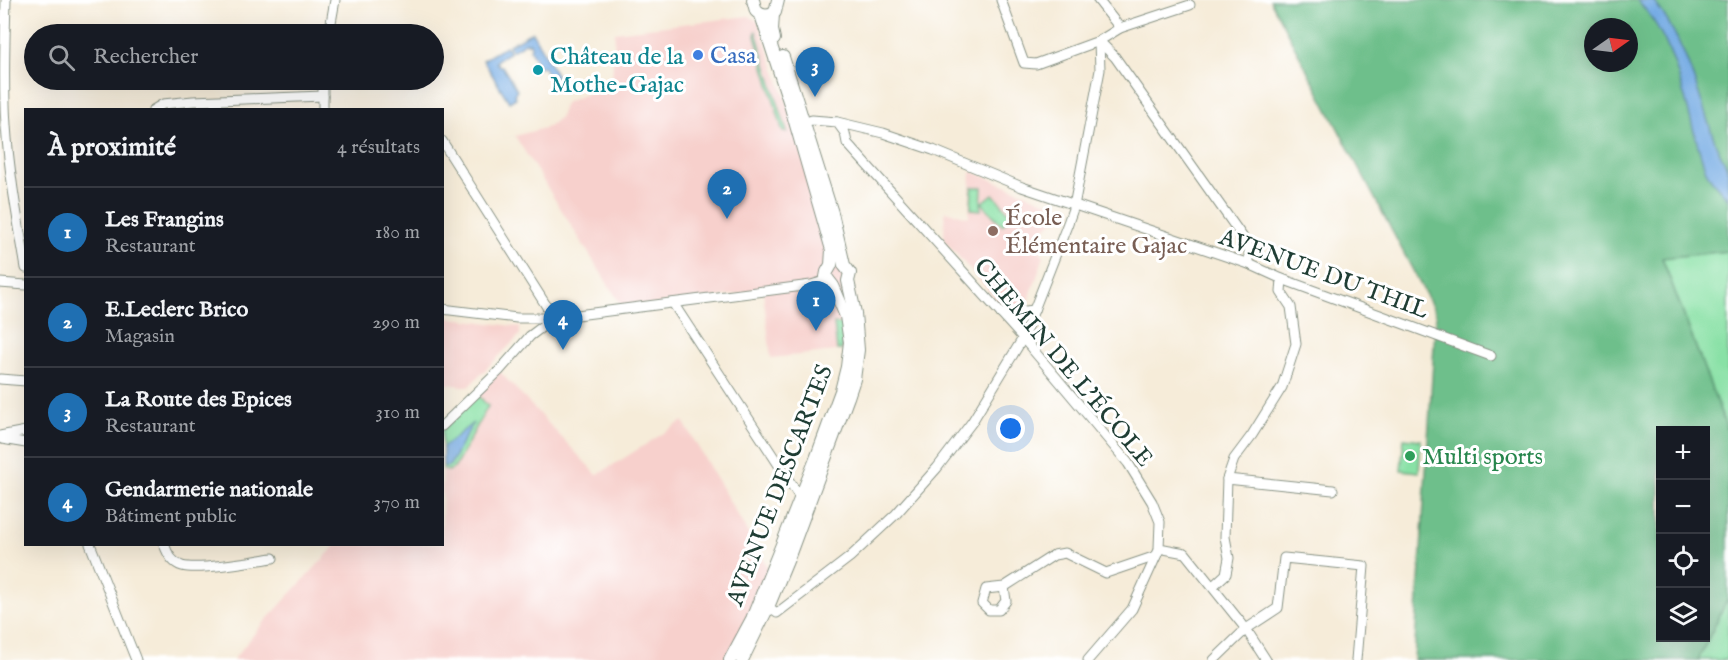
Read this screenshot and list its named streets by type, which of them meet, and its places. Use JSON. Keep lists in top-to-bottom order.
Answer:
{
  "streets": {
    "main road": ["AVENUE DESCARTES"],
    "street": ["AVENUE DU THIL", "CHEMIN DE L'ÉCOLE"]
  },
  "crossings": [
    ["AVENUE DU THIL", "CHEMIN DE L'ÉCOLE"]
  ],
  "places": [
    "Casa",
    "Château de la Mothe-Gajac",
    "École Élémentaire Gajac",
    "Multi sports"
  ],
  "north": "right",
  "page": {
    "search": "Rechercher",
    "pins": [
      "3",
      "2",
      "1",
      "4"
    ],
    "heading": ["À proximité", "4 résultats"],
    "list": [
      {
        "mark": "1",
        "name": "Les Frangins",
        "note": "Restaurant",
        "value": "180 m"
      },
      {
        "mark": "2",
        "name": "E.Leclerc Brico",
        "note": "Magasin",
        "value": "290 m"
      },
      {
        "mark": "3",
        "name": "La Route des Epices",
        "note": "Restaurant",
        "value": "310 m"
      },
      {
        "mark": "4",
        "name": "Gendarmerie nationale",
        "note": "Bâtiment public",
        "value": "370 m"
      }
    ],
    "map_buttons": ["+", "−"]
  }
}
